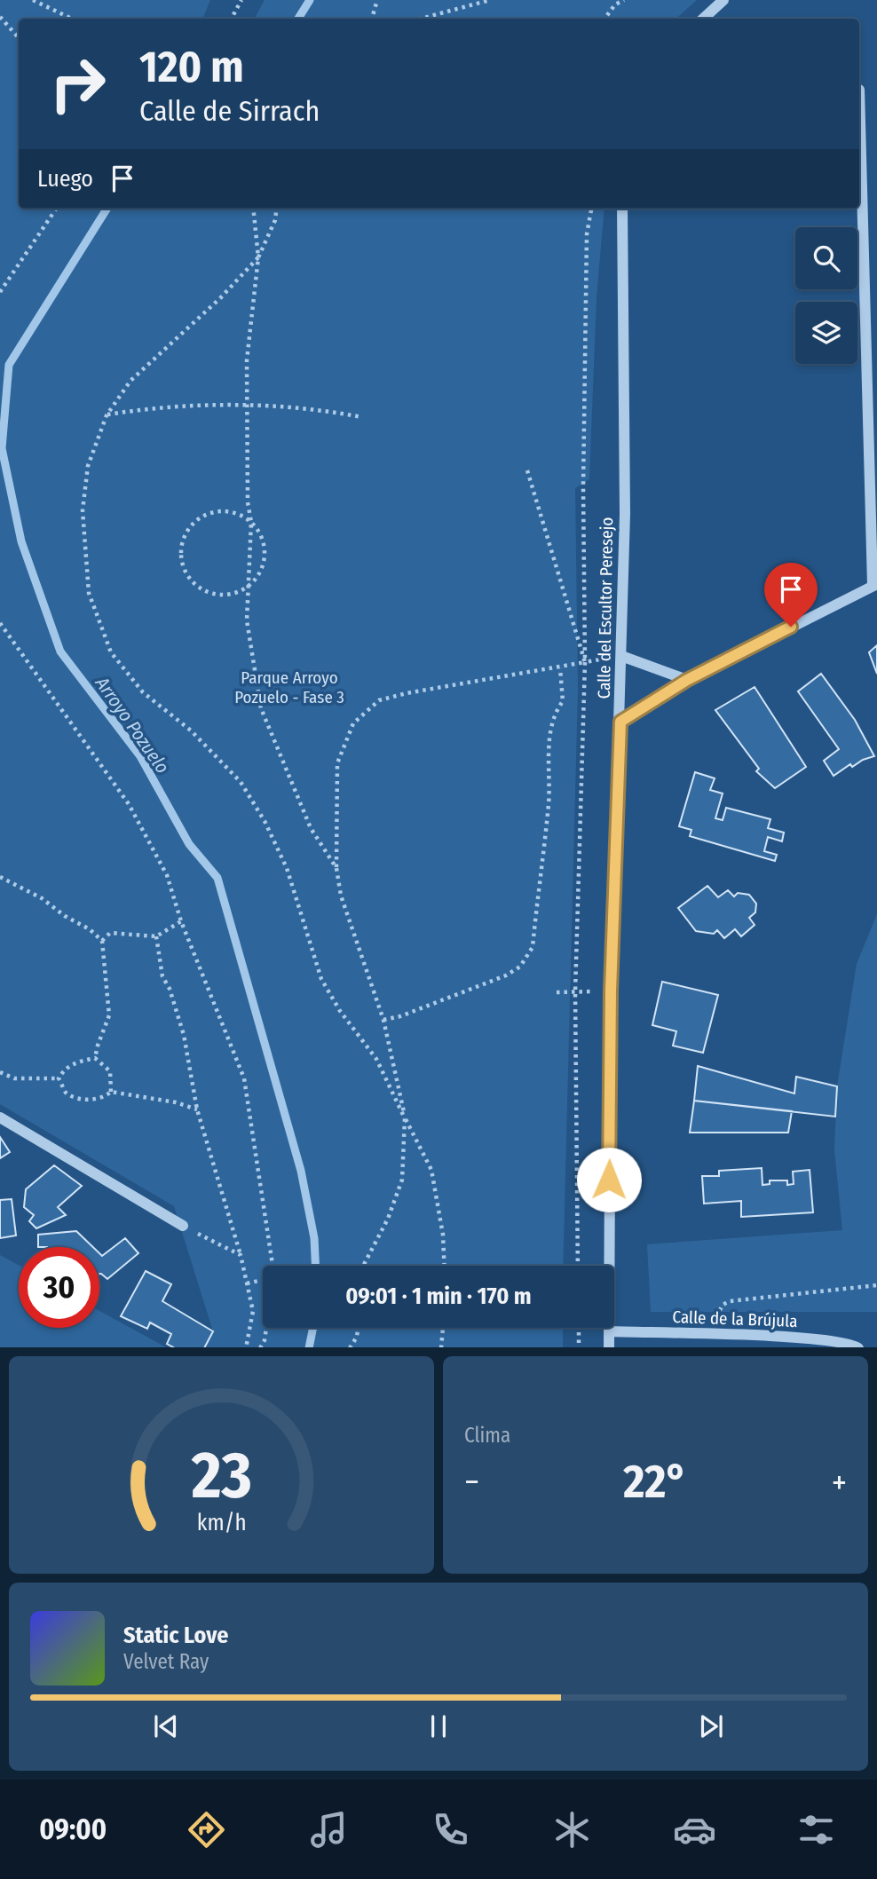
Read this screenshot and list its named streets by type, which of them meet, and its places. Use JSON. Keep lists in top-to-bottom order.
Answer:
{
  "streets": {
    "street": ["Calle del Escultor Peresejo", "Calle de la Brújula"]
  },
  "crossings": [
    ["Calle del Escultor Peresejo", "Calle de la Brújula"]
  ],
  "water": ["Arroyo Pozuelo"],
  "parks": ["Parque Arroyo Pozuelo - Fase 3"],
  "page": {
    "turn": ["120 m", "Calle de Sirrach"],
    "then": "Luego",
    "limit": "30",
    "trip": "09:01 · 1 min · 170 m",
    "tile": "Clima",
    "heat": ["−", "22°", "+"],
    "song": ["Static Love", "Velvet Ray"],
    "tabs": "09:00",
    "gauge": ["23", "km/h"]
  }
}
